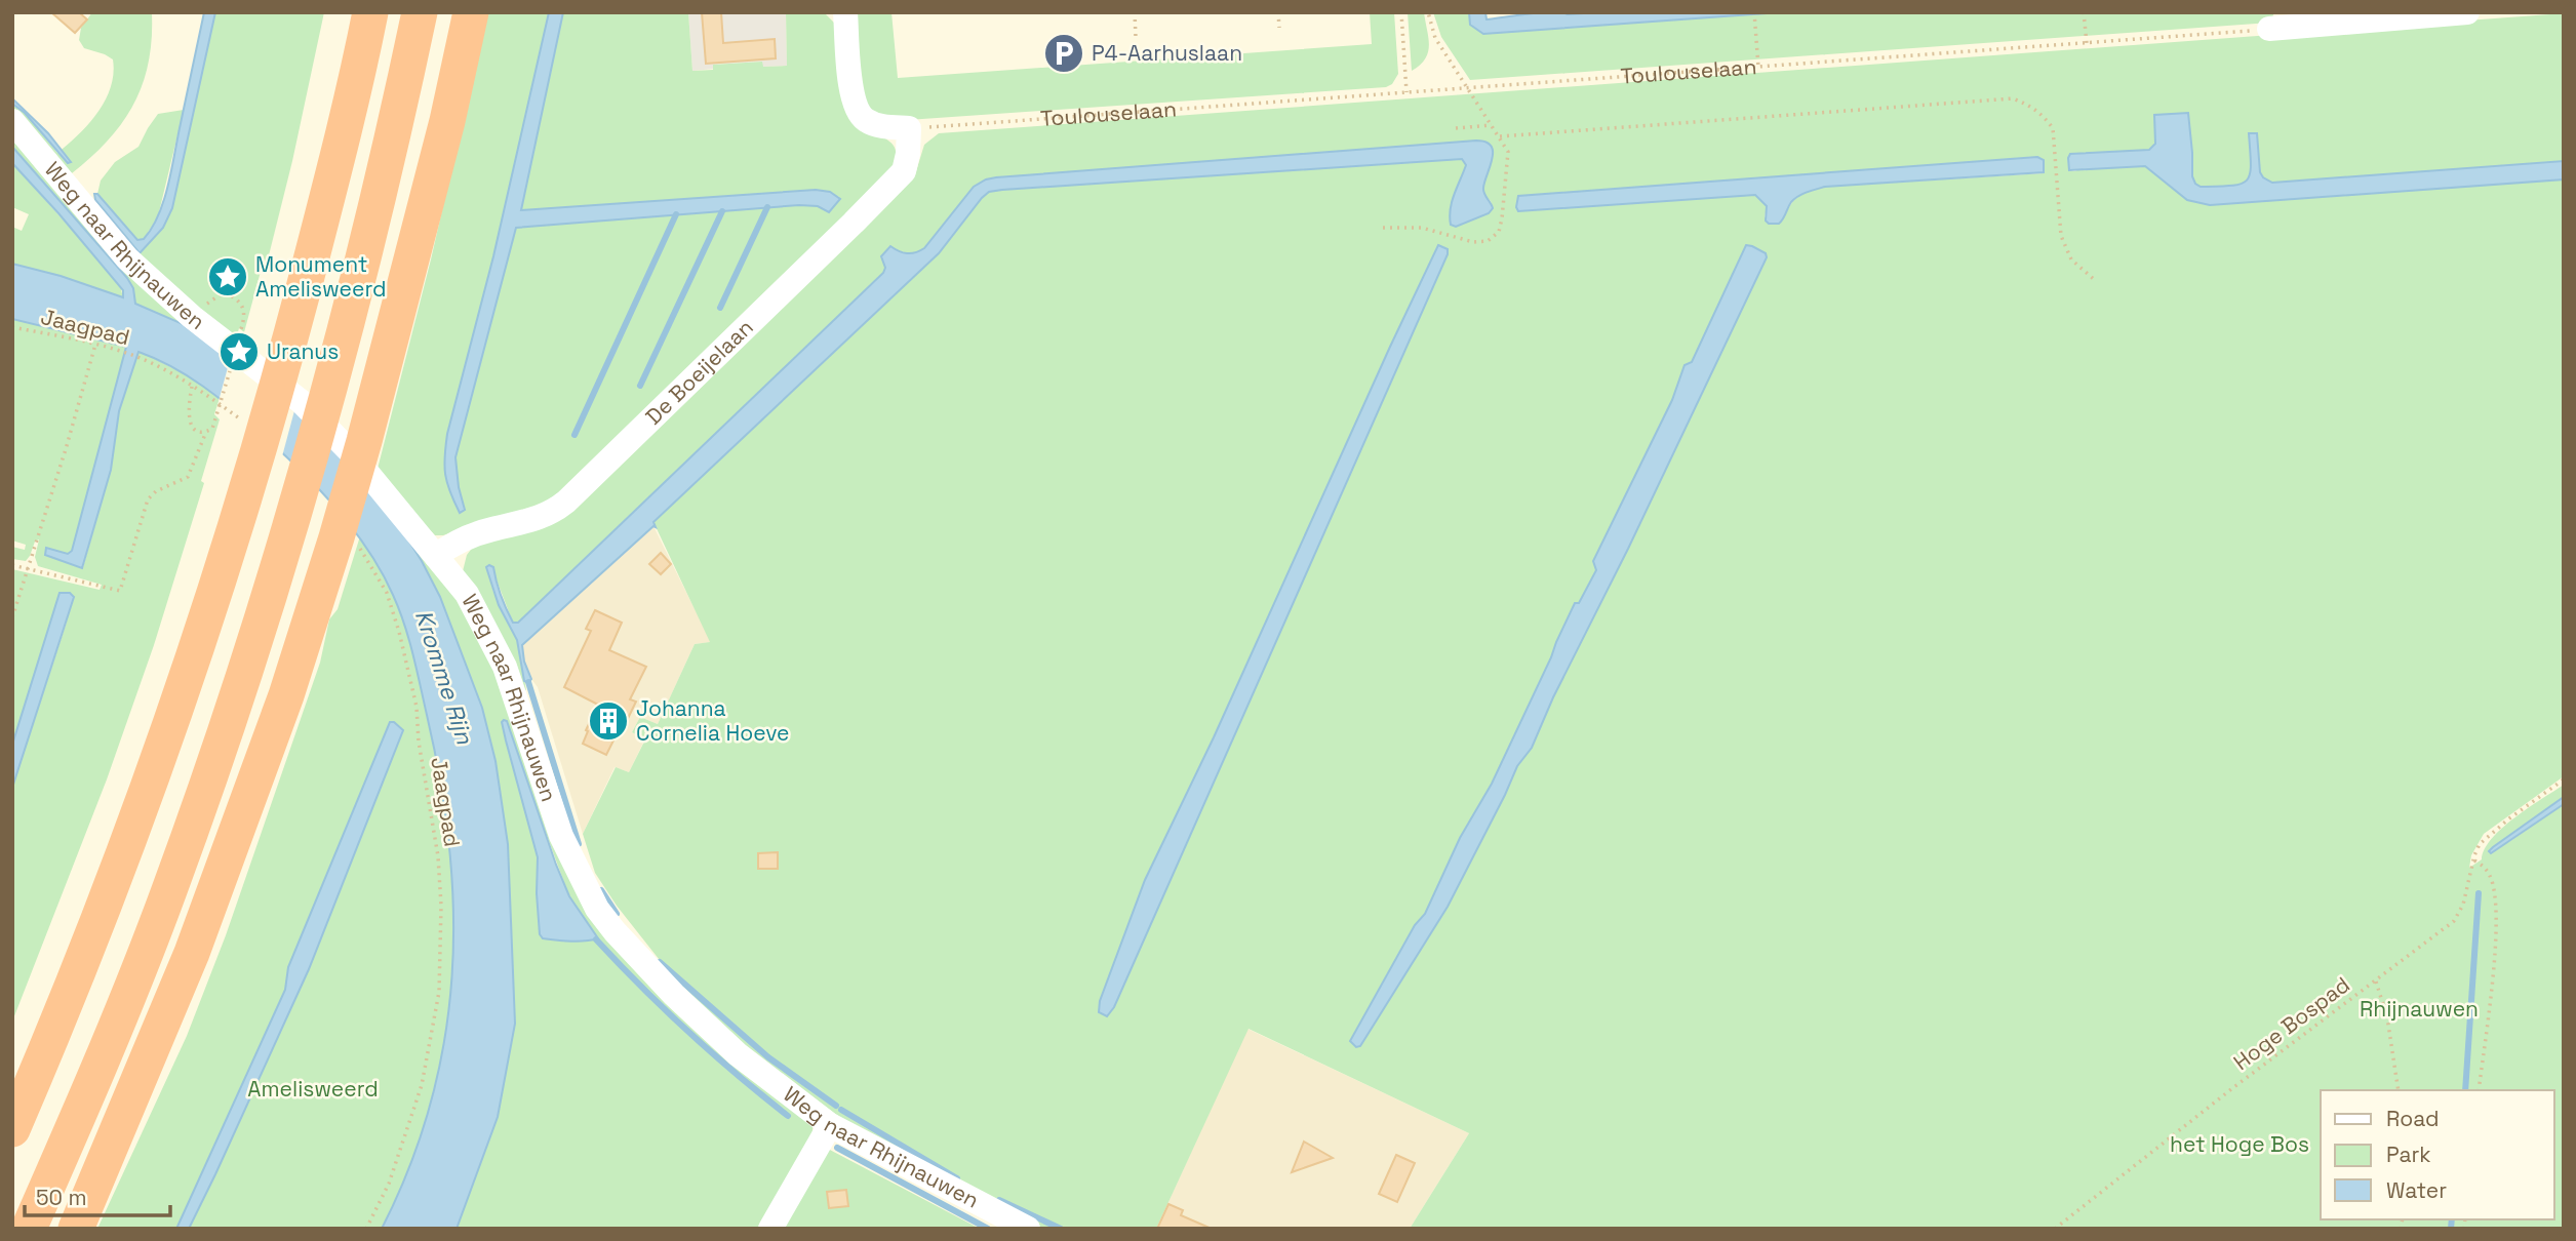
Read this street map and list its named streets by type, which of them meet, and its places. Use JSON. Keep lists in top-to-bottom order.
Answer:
{
  "streets": {
    "street": ["Weg naar Rhijnauwen", "De Boeijelaan"],
    "path": ["Toulouselaan", "Jaagpad", "Hoge Bospad"]
  },
  "crossings": [
    ["Toulouselaan", "De Boeijelaan"],
    ["Weg naar Rhijnauwen", "De Boeijelaan"]
  ],
  "water": ["Kromme Rijn"],
  "parks": ["Rhijnauwen", "Amelisweerd", "het Hoge Bos"],
  "places": {
    "parking": ["P4-Aarhuslaan"],
    "place": ["Monument Amelisweerd", "Uranus"],
    "building": ["Johanna Cornelia Hoeve"]
  },
  "legend": ["Road", "Park", "Water"],
  "scale_bar": "50 m"
}
